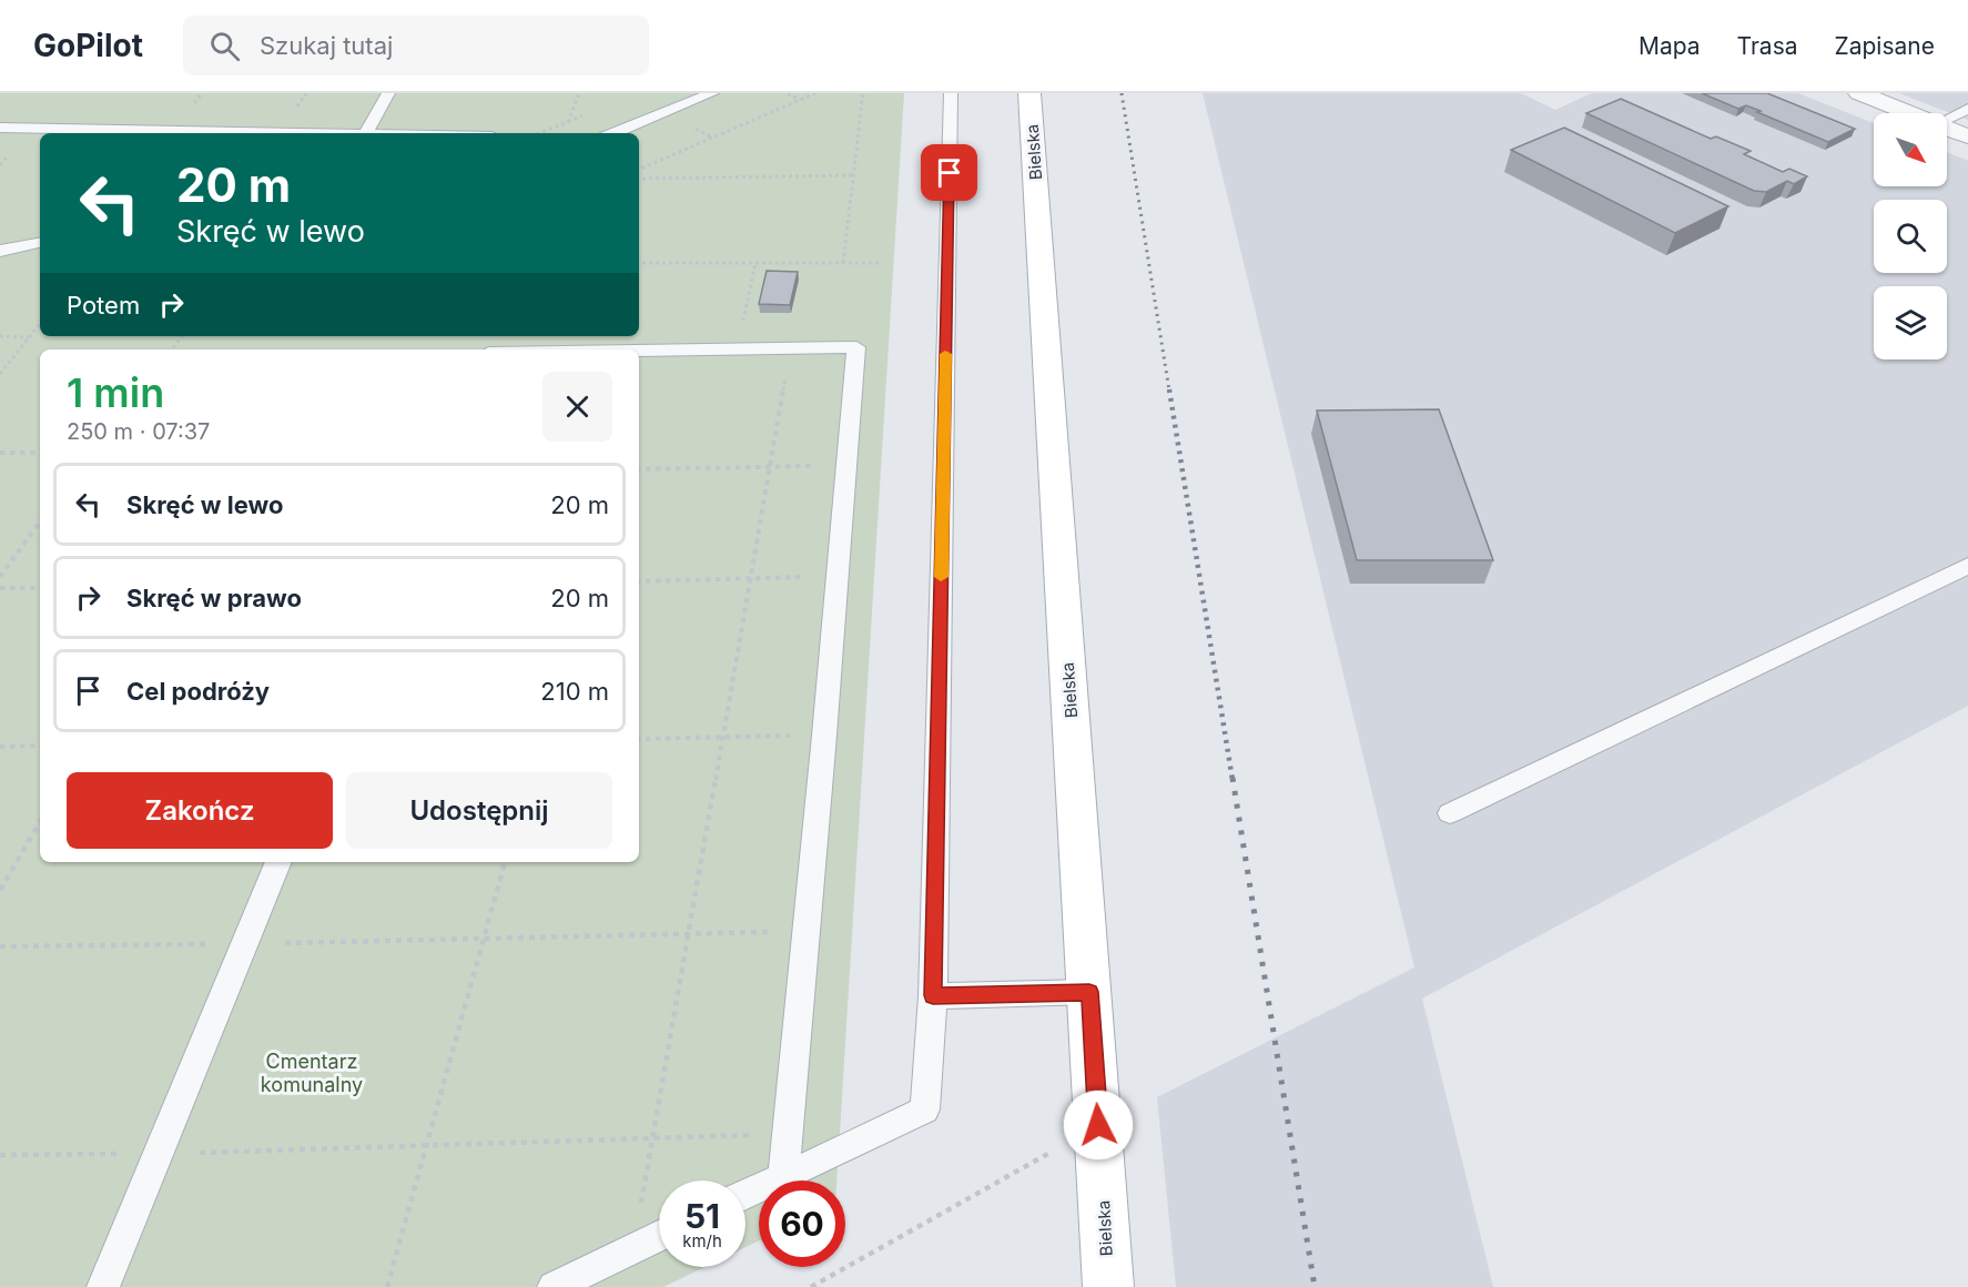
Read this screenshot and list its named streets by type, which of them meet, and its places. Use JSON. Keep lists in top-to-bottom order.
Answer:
{
  "streets": {
    "main road": ["Bielska"]
  },
  "parks": ["Cmentarz komunalny"],
  "north": "bottom right",
  "page": {
    "header": "GoPilot",
    "search": "Szukaj tutaj",
    "nav": ["Mapa", "Trasa", "Zapisane"],
    "turn": ["20 m", "Skręć w lewo"],
    "then": "Potem",
    "heading": ["1 min", "250 m · 07:37"],
    "list": [
      {
        "name": "Skręć w lewo",
        "value": "20 m"
      },
      {
        "name": "Skręć w prawo",
        "value": "20 m"
      },
      {
        "name": "Cel podróży",
        "value": "210 m"
      }
    ],
    "buttons": ["Zakończ", "Udostępnij"],
    "speed": "51 km/h",
    "limit": "60"
  }
}
